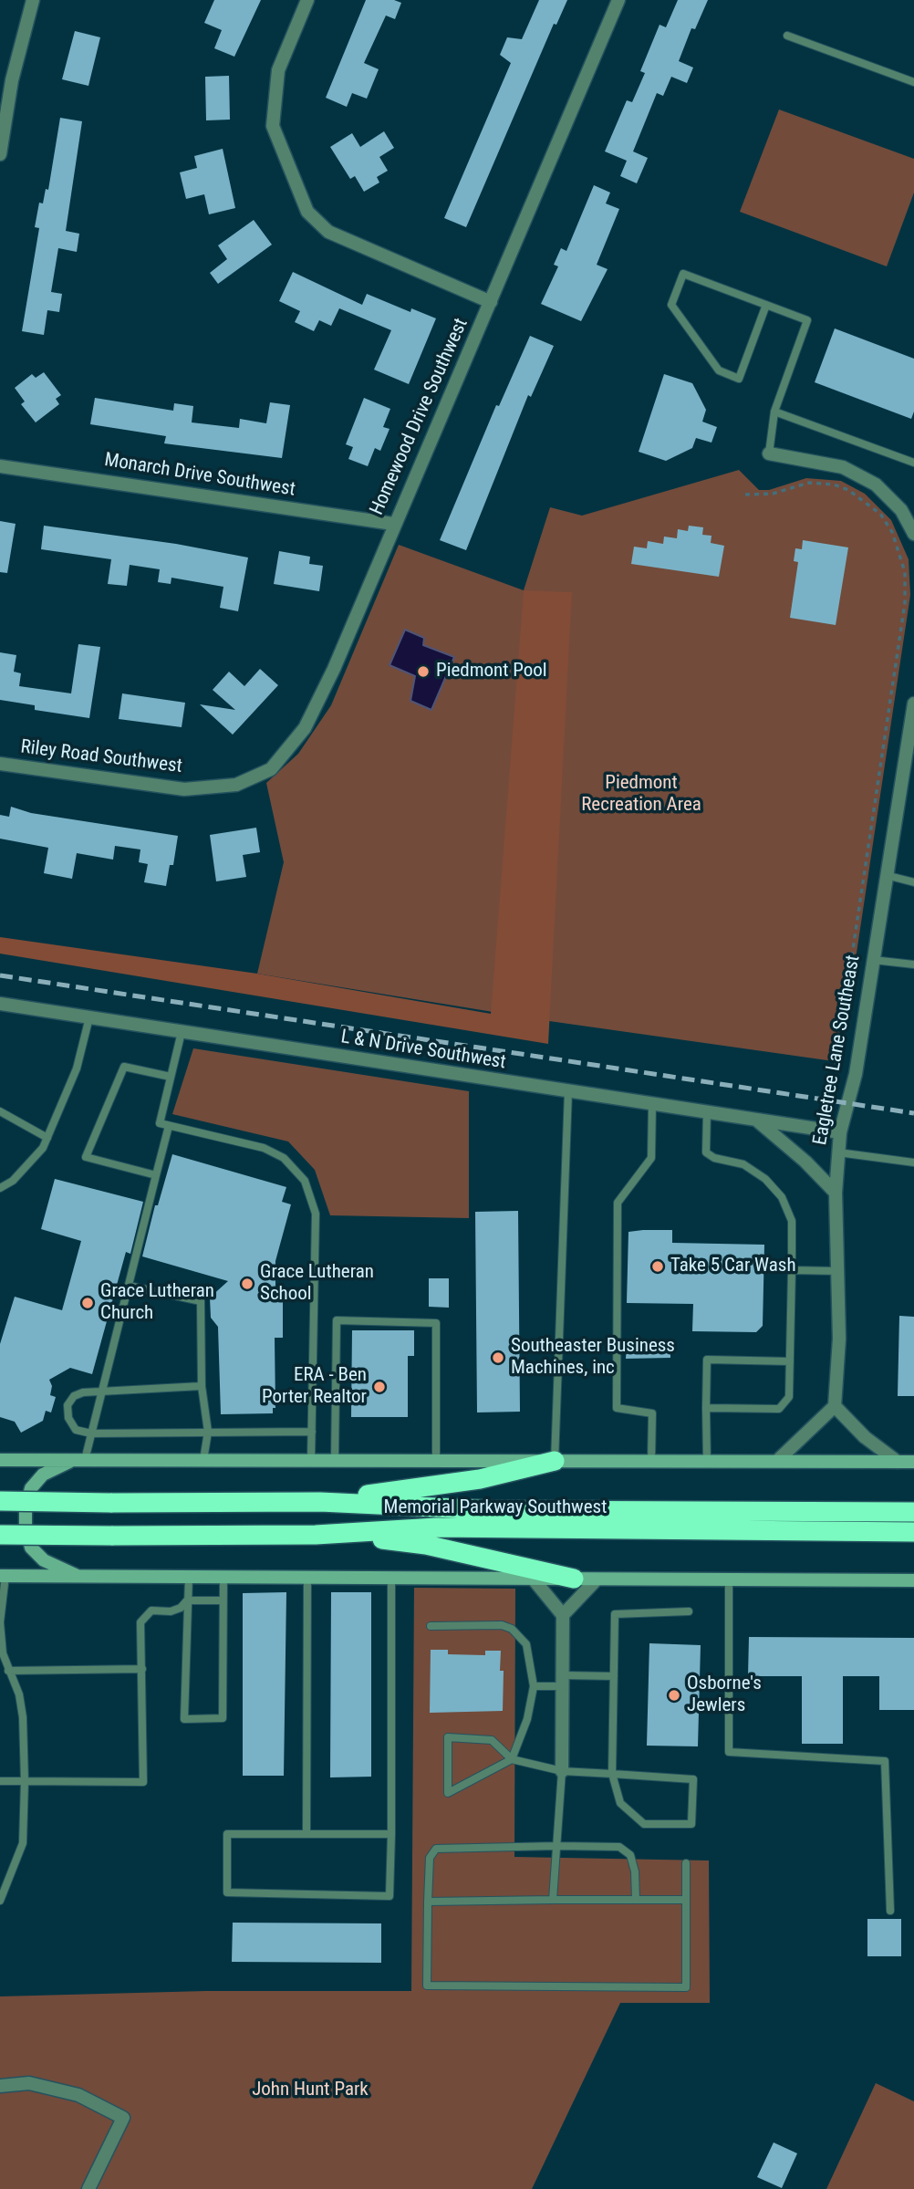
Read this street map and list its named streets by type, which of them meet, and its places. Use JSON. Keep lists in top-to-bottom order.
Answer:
{
  "streets": {
    "highway": ["Memorial Parkway Southwest"],
    "street": [
      "Homewood Drive Southwest",
      "Monarch Drive Southwest",
      "Riley Road Southwest",
      "L & N Drive Southwest",
      "Eagletree Lane Southeast"
    ]
  },
  "crossings": [
    ["Homewood Drive Southwest", "Monarch Drive Southwest"],
    ["Homewood Drive Southwest", "Riley Road Southwest"],
    ["L & N Drive Southwest", "Eagletree Lane Southeast"]
  ],
  "parks": ["Piedmont Recreation Area", "John Hunt Park"],
  "places": [
    "Piedmont Pool",
    "Take 5 Car Wash",
    "Grace Lutheran School",
    "Grace Lutheran Church",
    "Southeaster Business Machines, inc",
    "ERA - Ben Porter Realtor",
    "Osborne's Jewlers"
  ]
}
